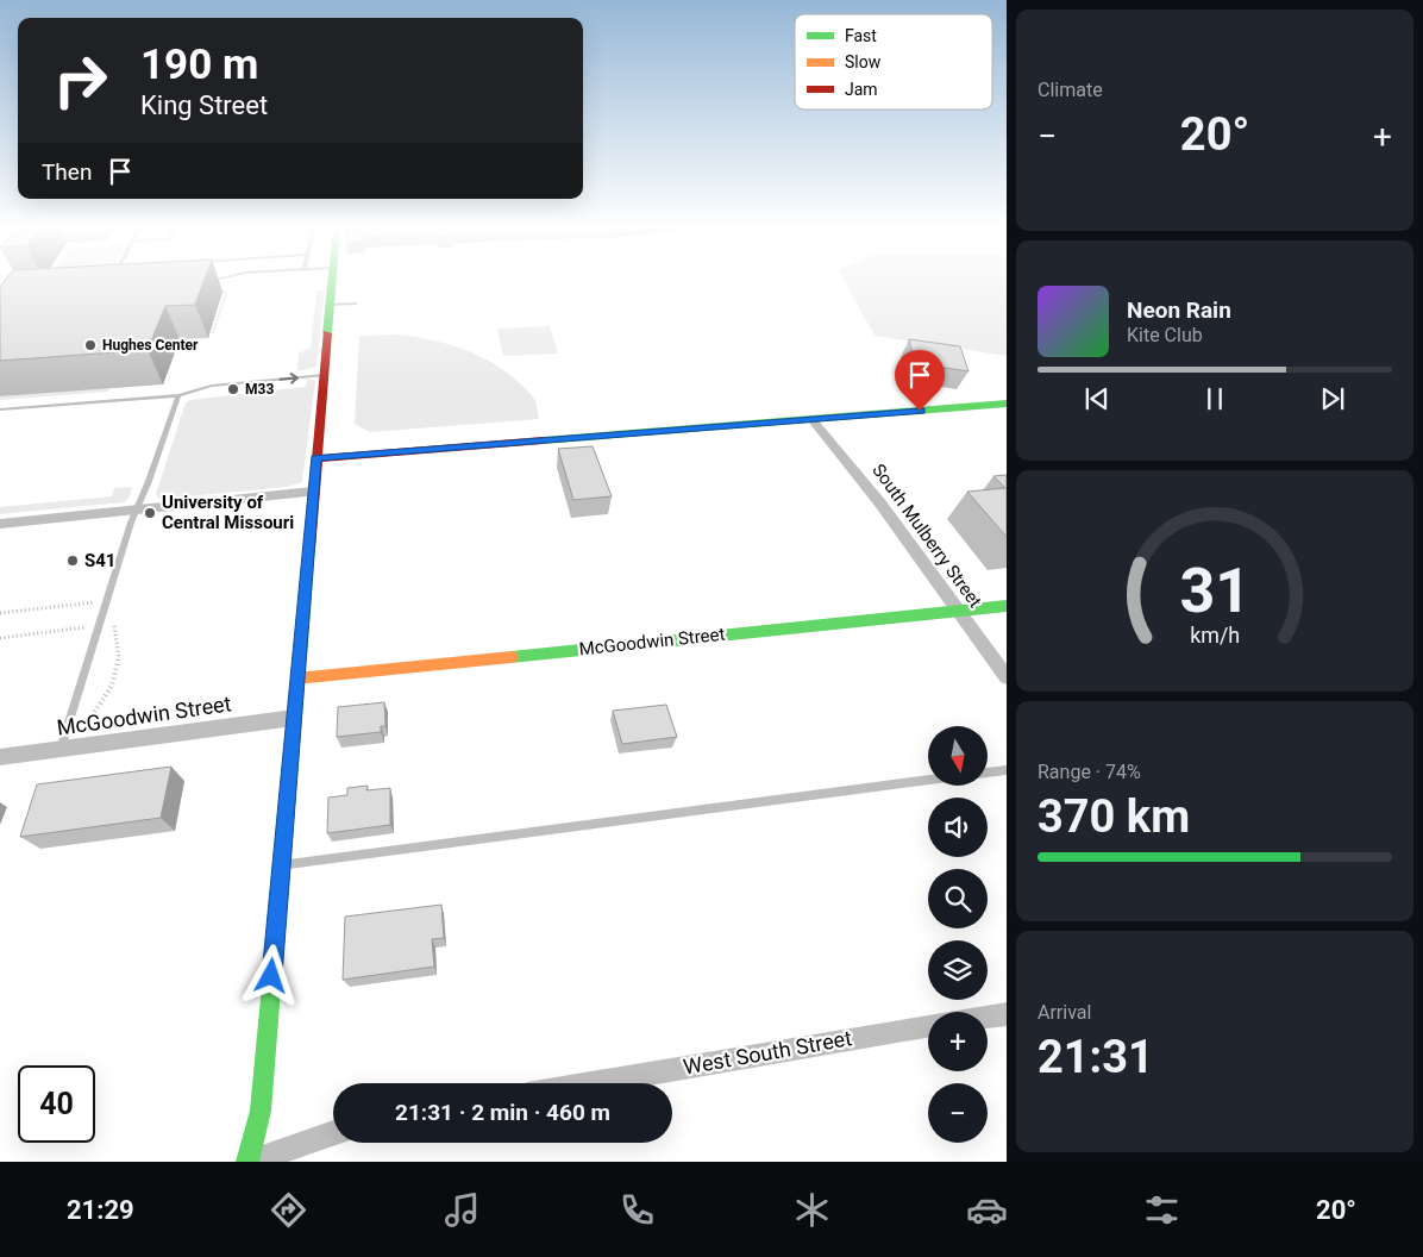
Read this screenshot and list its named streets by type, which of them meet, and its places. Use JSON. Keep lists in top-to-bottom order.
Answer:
{
  "streets": {
    "street": ["South Mulberry Street", "McGoodwin Street", "West South Street"]
  },
  "crossings": [
    ["South Mulberry Street", "McGoodwin Street"]
  ],
  "places": [
    "Hughes Center",
    "M33",
    "University of Central Missouri",
    "S41"
  ],
  "legend": ["Fast", "Slow", "Jam"],
  "north": "bottom",
  "page": {
    "tile": [
      "Climate",
      ["Range · 74%", "370 km"],
      ["Arrival", "21:31"]
    ],
    "turn": ["190 m", "King Street"],
    "heat": ["−", "20°", "+"],
    "then": "Then",
    "song": ["Neon Rain", "Kite Club"],
    "map_buttons": ["+", "−"],
    "limit": "40",
    "trip": "21:31 · 2 min · 460 m",
    "tabs": ["21:29", "20°"],
    "gauge": ["31", "km/h"]
  }
}
